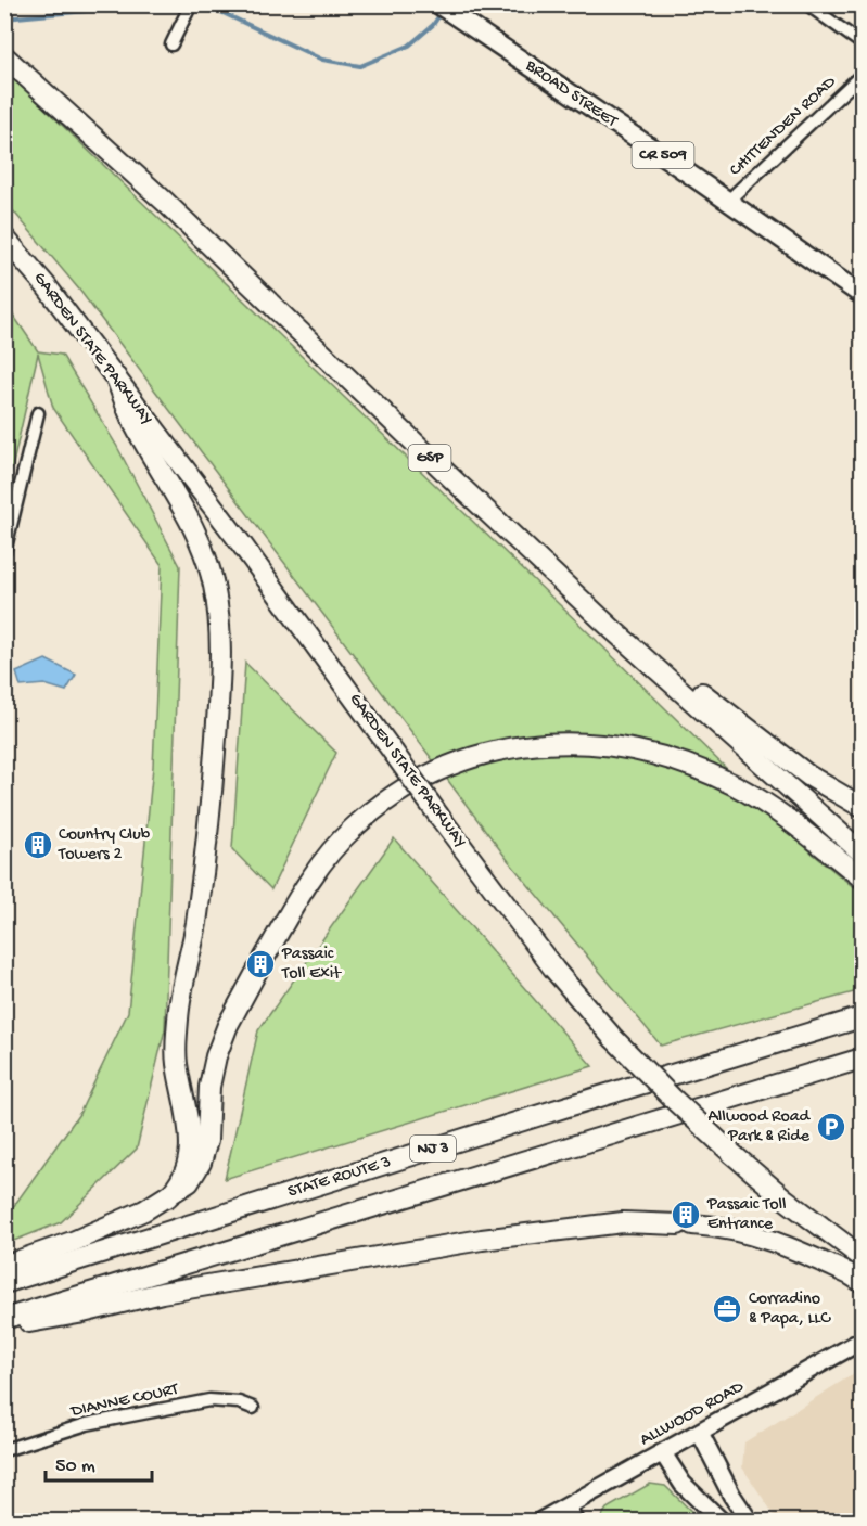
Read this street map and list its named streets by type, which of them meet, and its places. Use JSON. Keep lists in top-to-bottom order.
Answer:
{
  "streets": {
    "highway": [
      "GARDEN STATE PARKWAY",
      "GSP",
      "NJ 3",
      "STATE ROUTE 3"
    ],
    "main road": ["BROAD STREET", "CR 509", "ALLWOOD ROAD"],
    "street": ["CHITTENDEN ROAD", "DIANNE COURT"]
  },
  "crossings": [
    ["BROAD STREET", "CHITTENDEN ROAD"]
  ],
  "places": {
    "building": ["Country Club Towers 2", "Passaic Toll Exit", "Passaic Toll Entrance"],
    "parking": ["Allwood Road Park & Ride"],
    "office": ["Corradino & Papa, LLC"]
  },
  "scale_bar": "50 m"
}
